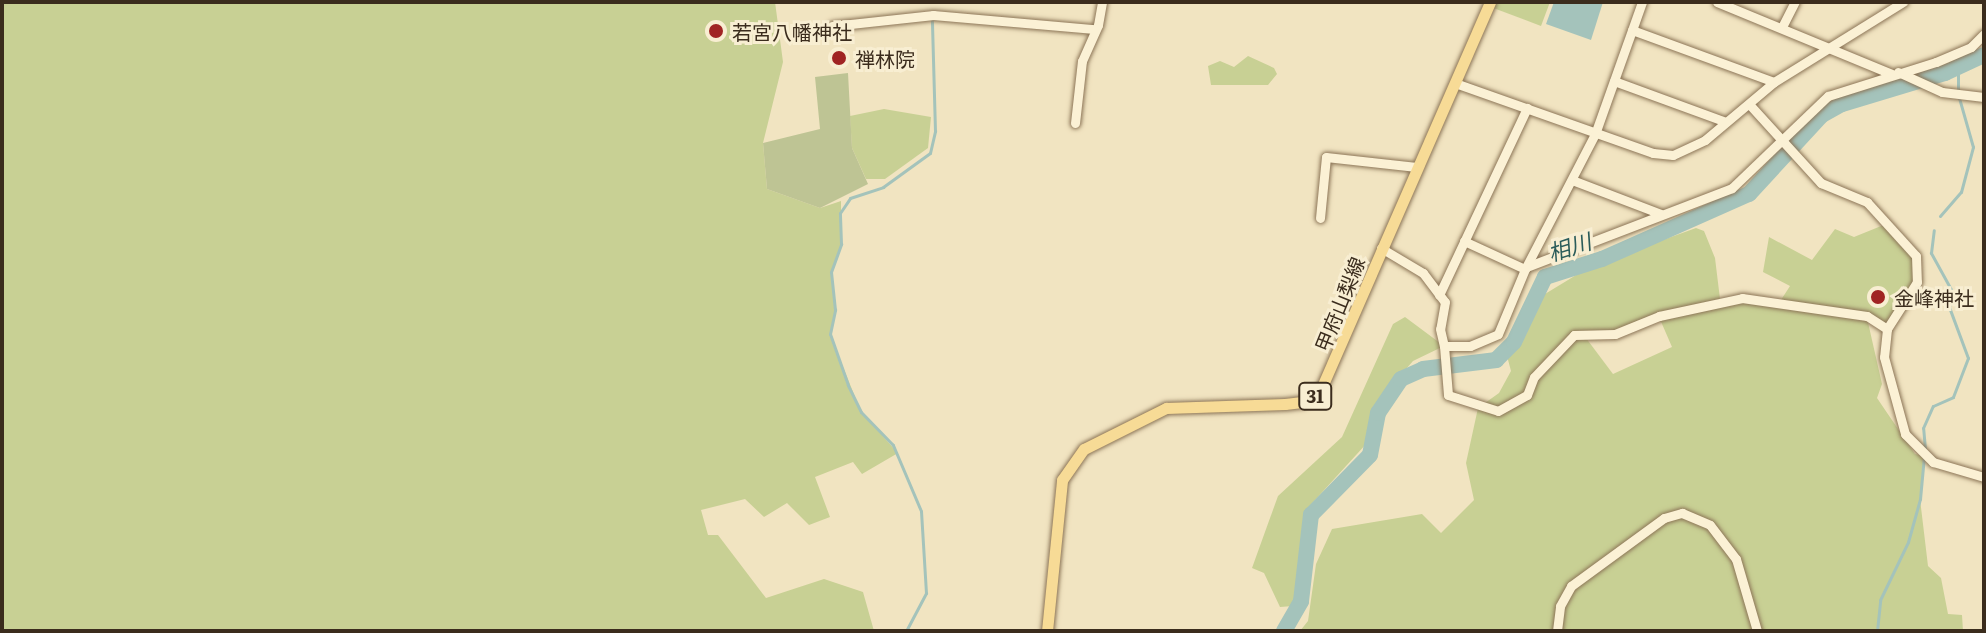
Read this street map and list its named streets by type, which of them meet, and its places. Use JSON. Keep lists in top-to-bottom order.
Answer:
{
  "streets": {
    "main road": ["甲府山梨線", "31"]
  },
  "water": ["相川"],
  "places": ["若宮八幡神社", "禅林院", "金峰神社"]
}
